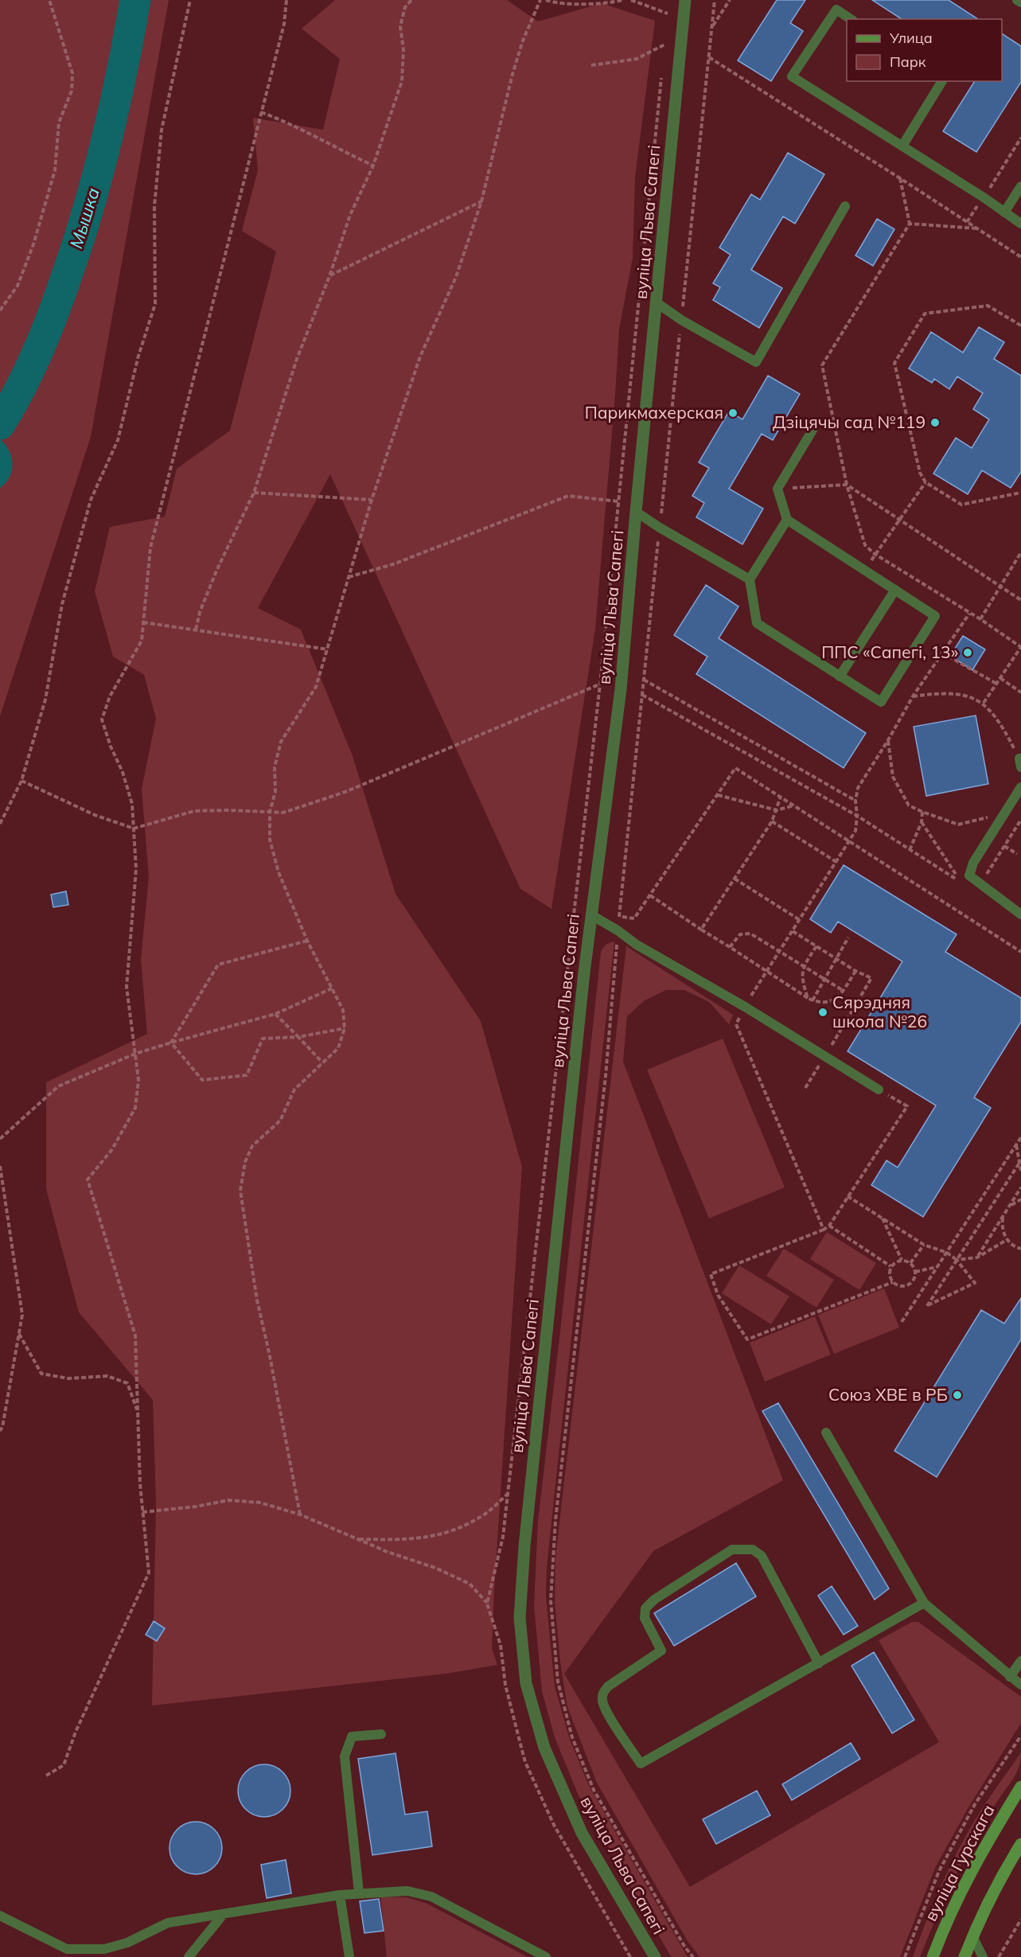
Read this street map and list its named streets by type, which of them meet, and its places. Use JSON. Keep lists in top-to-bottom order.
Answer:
{
  "streets": {
    "main road": ["вуліца Гурскага"],
    "street": ["вуліца Льва Сапегі"]
  },
  "water": ["Мышка"],
  "places": [
    "Парикмахерская",
    "Дзіцячы сад №119",
    "ППС «Сапегі, 13»",
    "Сярэдняя школа №26",
    "Союз ХВЕ в РБ"
  ],
  "legend": ["Улица", "Парк"]
}
